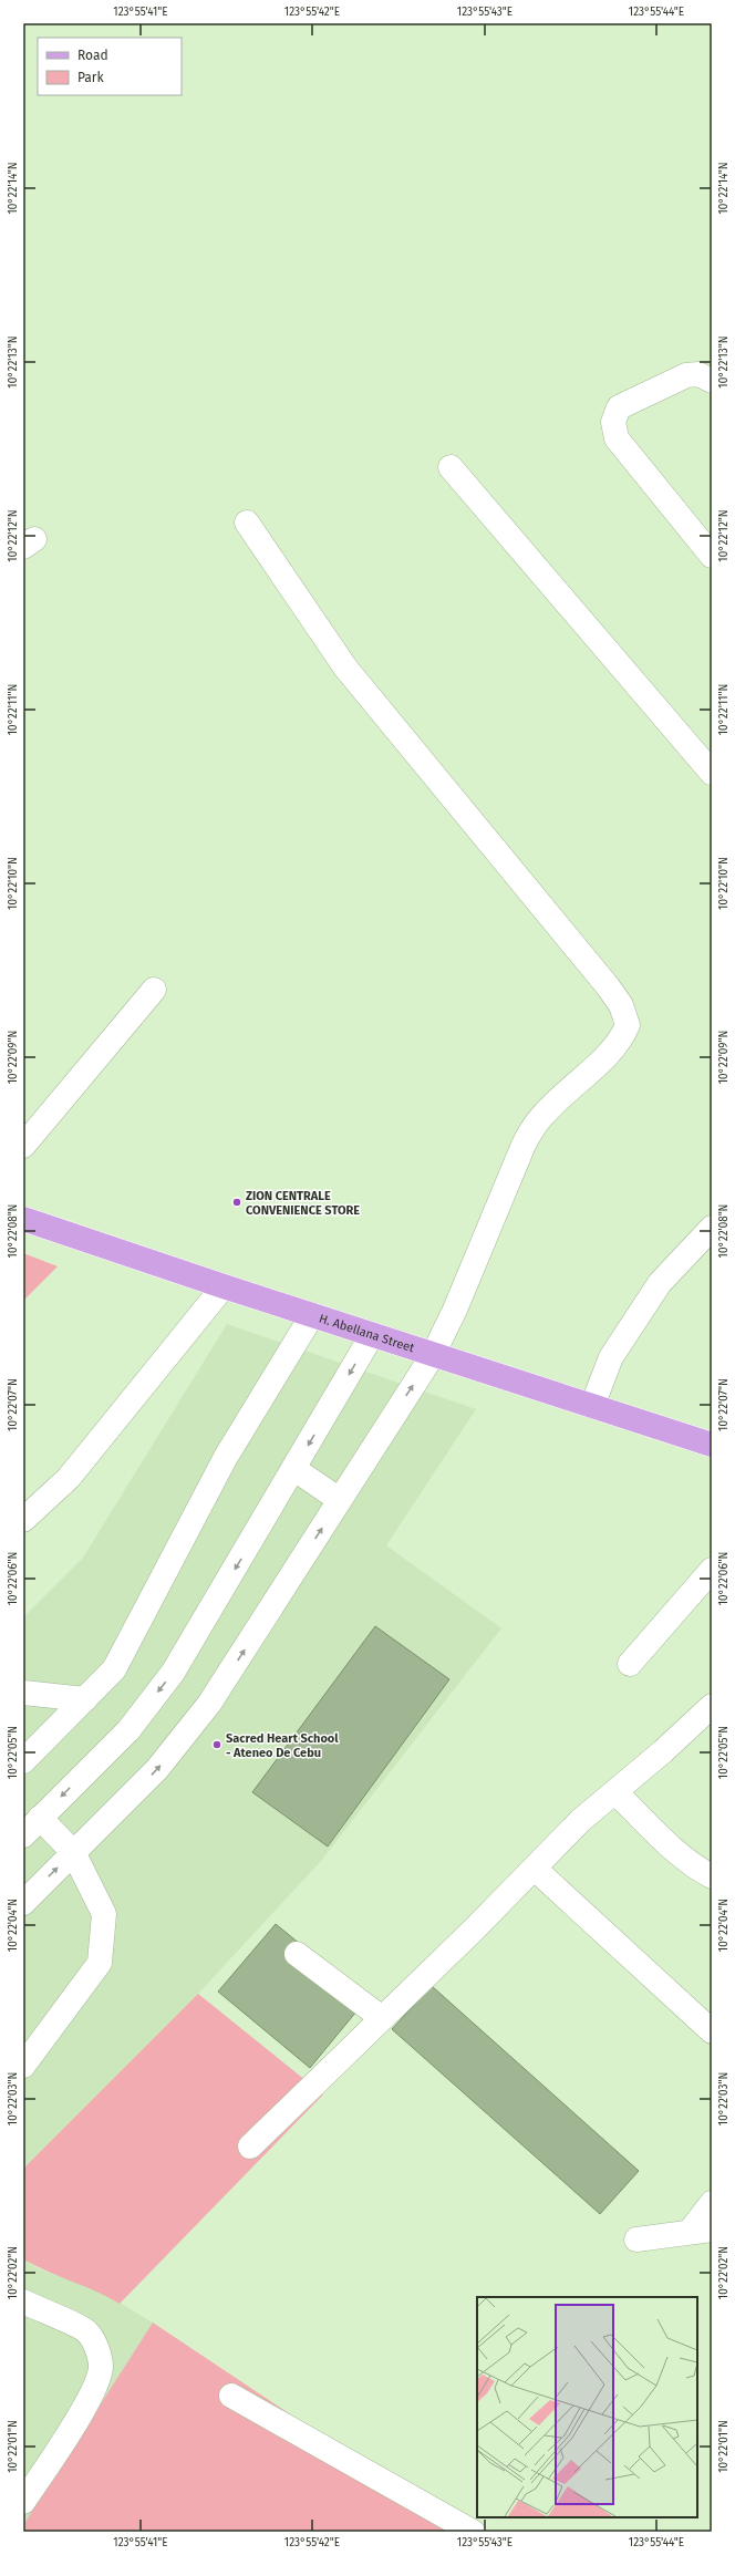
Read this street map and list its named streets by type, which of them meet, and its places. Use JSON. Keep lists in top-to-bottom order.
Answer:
{
  "streets": {
    "main road": ["H. Abellana Street"]
  },
  "places": ["ZION CENTRALE CONVENIENCE STORE", "Sacred Heart School - Ateneo De Cebu"],
  "legend": ["Road", "Park"],
  "coordinates": [
    "123°55'41\"E",
    "123°55'42\"E",
    "123°55'43\"E",
    "123°55'44\"E",
    "10°22'14\"N",
    "10°22'13\"N",
    "10°22'12\"N",
    "10°22'11\"N",
    "10°22'10\"N",
    "10°22'09\"N",
    "10°22'08\"N",
    "10°22'07\"N",
    "10°22'06\"N",
    "10°22'05\"N",
    "10°22'04\"N",
    "10°22'03\"N",
    "10°22'02\"N",
    "10°22'01\"N"
  ]
}
